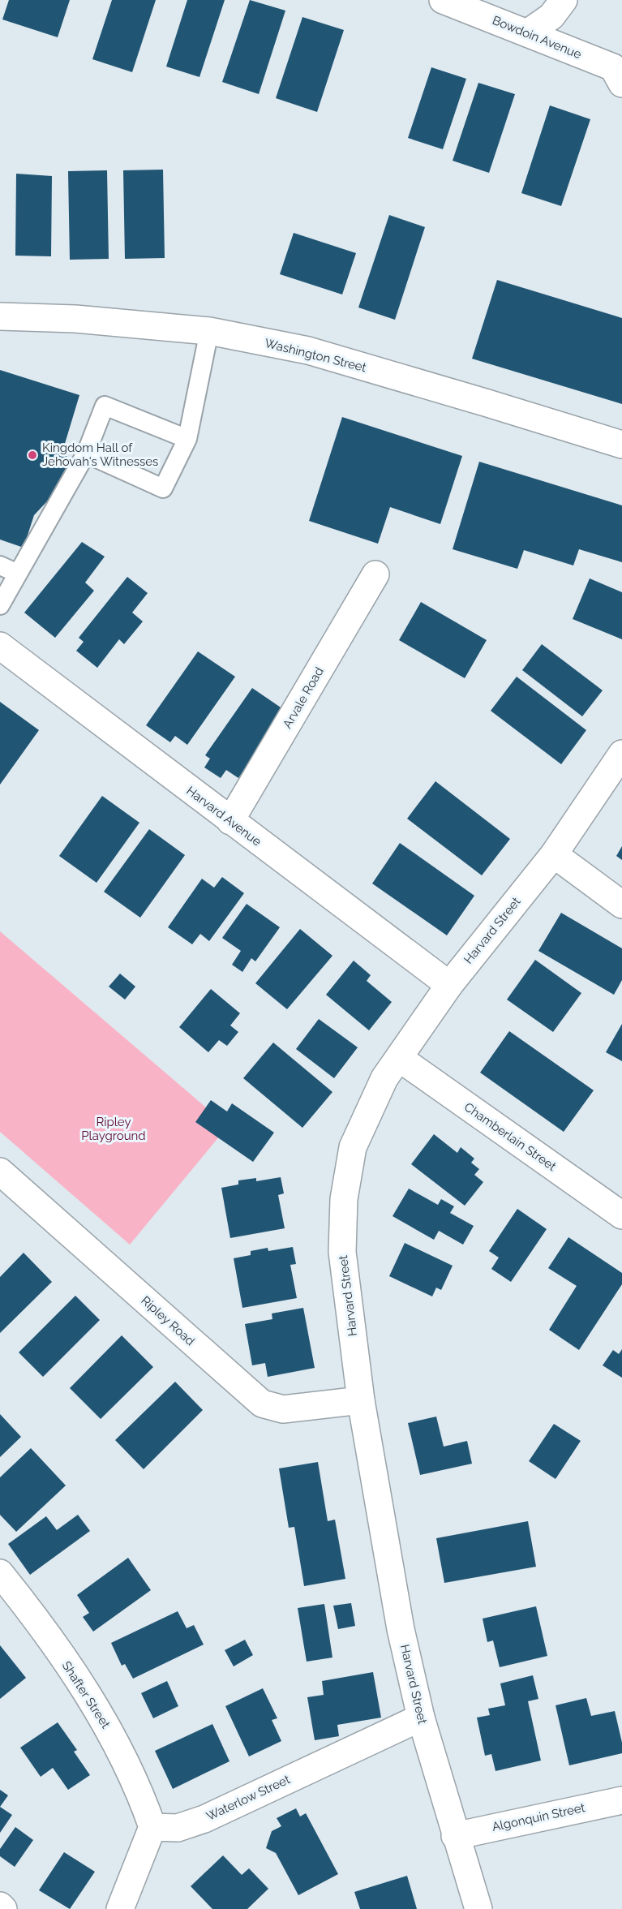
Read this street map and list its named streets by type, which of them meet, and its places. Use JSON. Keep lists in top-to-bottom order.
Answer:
{
  "streets": {
    "street": [
      "Bowdoin Avenue",
      "Washington Street",
      "Arvale Road",
      "Harvard Avenue",
      "Harvard Street",
      "Chamberlain Street",
      "Ripley Road",
      "Shafter Street",
      "Waterlow Street",
      "Algonquin Street"
    ]
  },
  "crossings": [
    ["Arvale Road", "Harvard Avenue"],
    ["Harvard Avenue", "Harvard Street"],
    ["Harvard Street", "Chamberlain Street"],
    ["Harvard Street", "Ripley Road"],
    ["Harvard Street", "Waterlow Street"],
    ["Harvard Street", "Algonquin Street"],
    ["Shafter Street", "Waterlow Street"]
  ],
  "parks": ["Ripley Playground"],
  "places": ["Kingdom Hall of Jehovah's Witnesses"]
}
